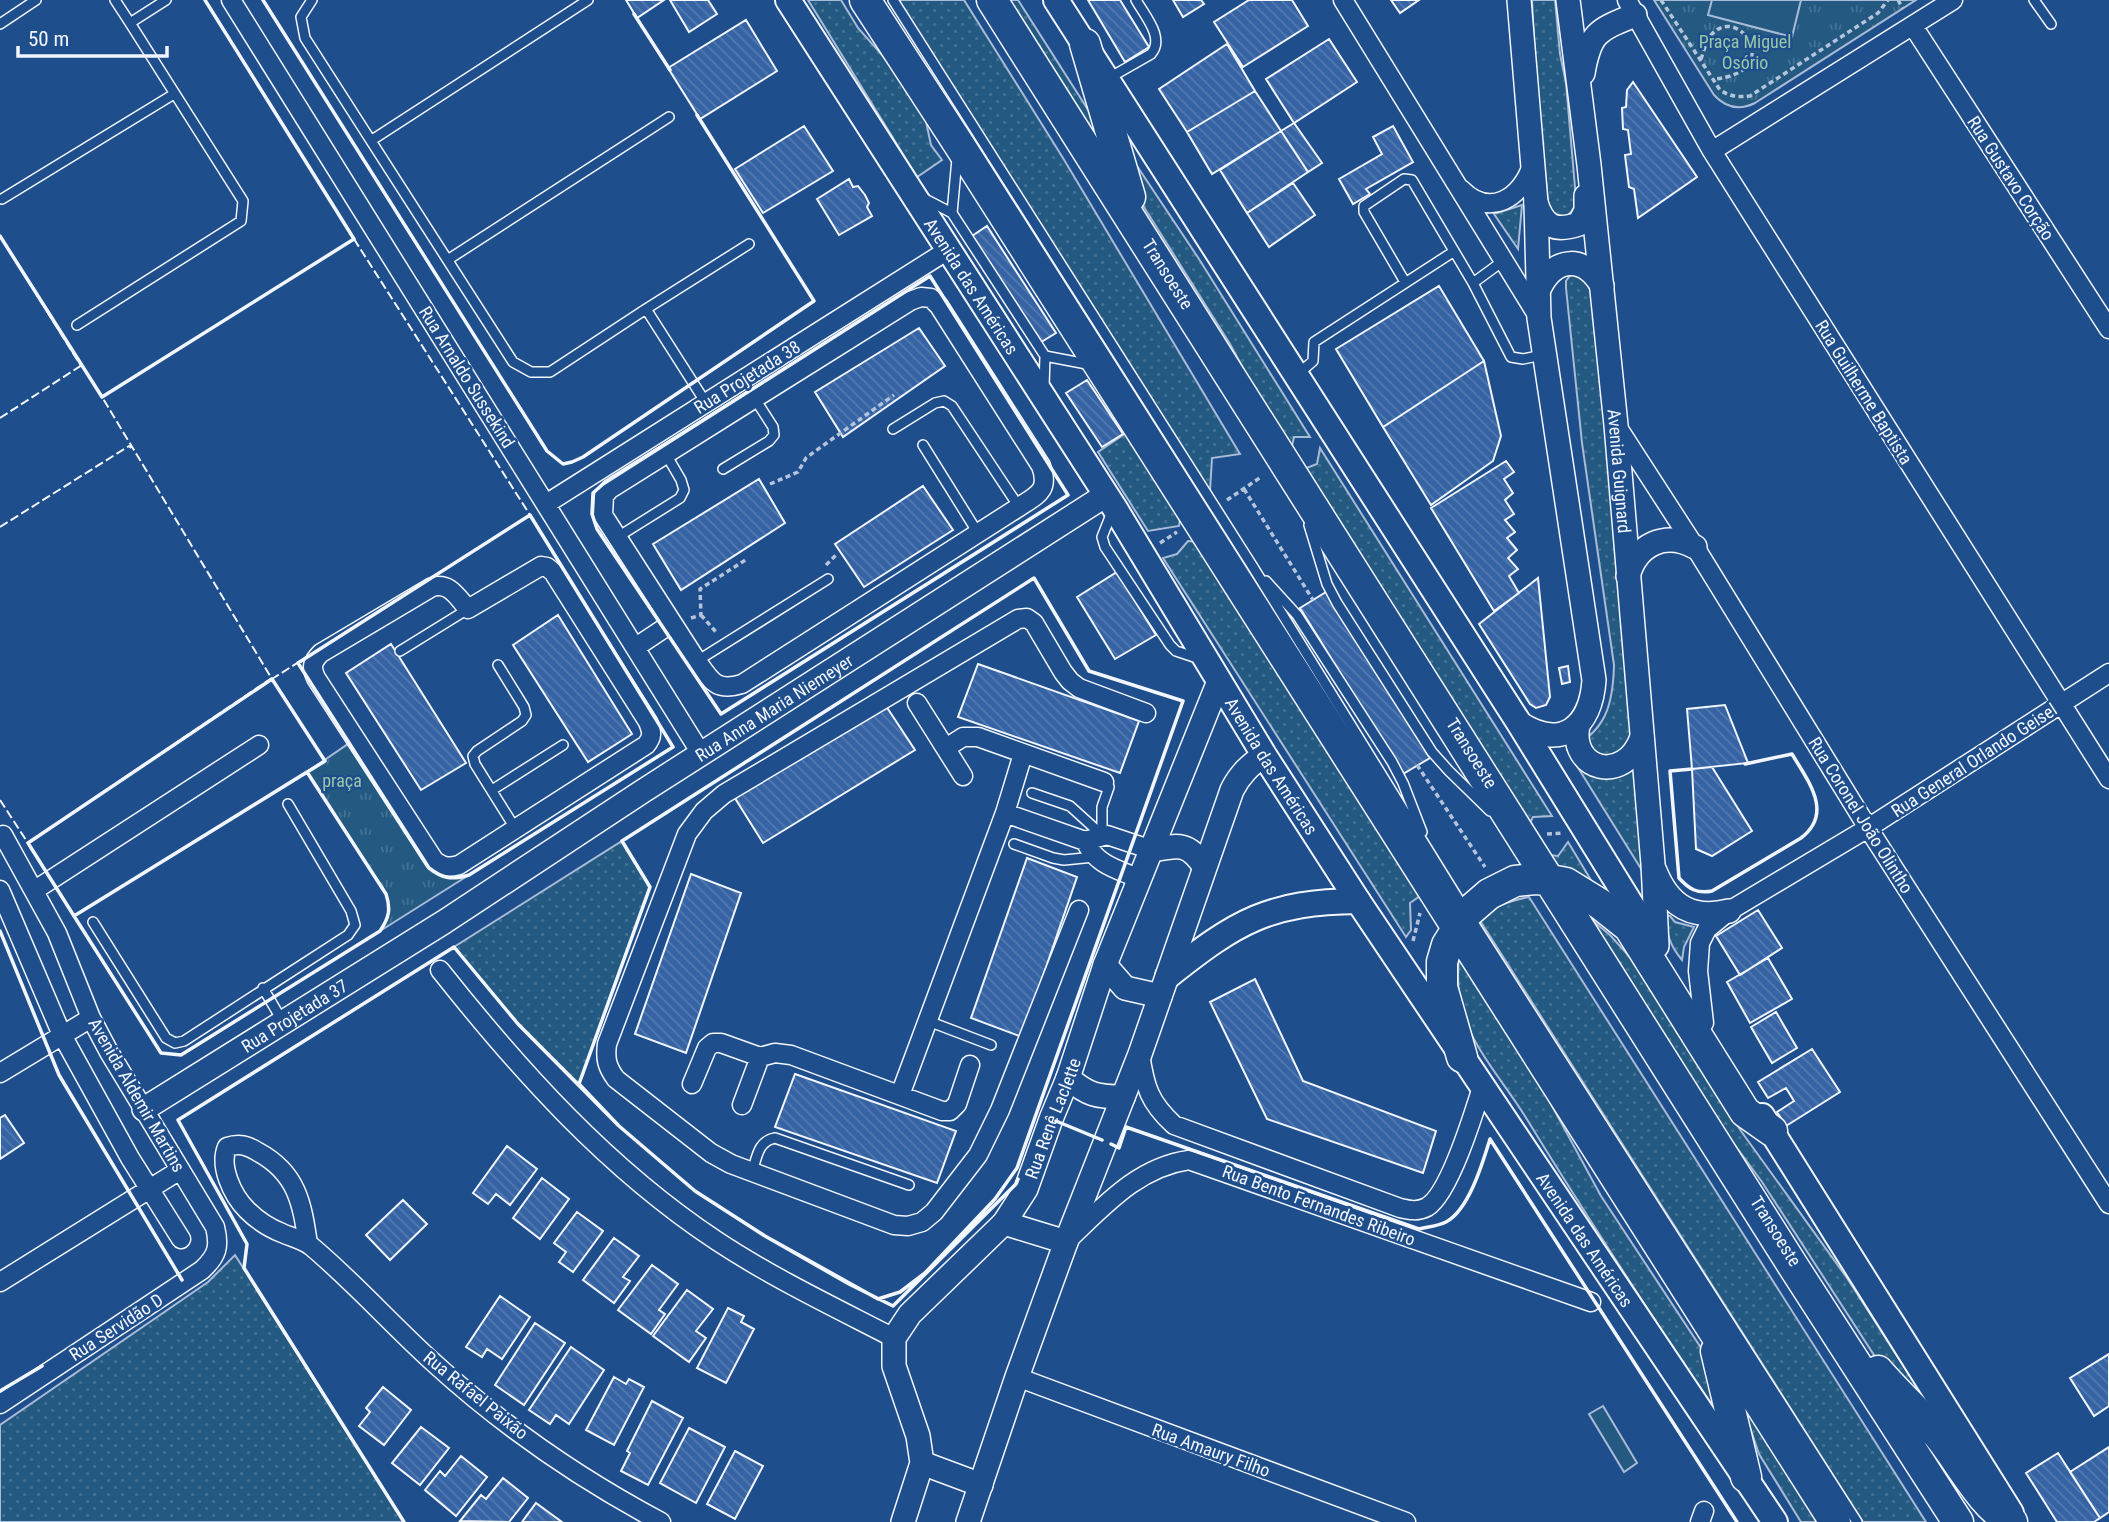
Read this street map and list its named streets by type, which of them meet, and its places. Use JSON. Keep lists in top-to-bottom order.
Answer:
{
  "streets": {
    "main road": ["Avenida das Américas"],
    "street": [
      "Rua Gustavo Corção",
      "Rua Arnaldo Sussekind",
      "Rua Projetada 38",
      "Rua Guilherme Baptista",
      "Avenida Guignard",
      "Rua Anna Maria Niemeyer",
      "Rua General Orlando Geisel",
      "Rua Coronel João Olintho",
      "Rua Projetada 37",
      "Avenida Aldemir Martins",
      "Rua Renê Laclette",
      "Rua Bento Fernandes Ribeiro",
      "Rua Servidão D",
      "Rua Rafael Paixão",
      "Rua Amaury Filho"
    ],
    "lane": ["Transoeste"]
  },
  "crossings": [
    ["Avenida das Américas", "Rua Projetada 38"],
    ["Avenida das Américas", "Rua Anna Maria Niemeyer"],
    ["Avenida das Américas", "Rua Renê Laclette"],
    ["Avenida das Américas", "Rua Bento Fernandes Ribeiro"],
    ["Rua Arnaldo Sussekind", "Rua Projetada 38"],
    ["Rua Arnaldo Sussekind", "Rua Anna Maria Niemeyer"],
    ["Rua Guilherme Baptista", "Rua General Orlando Geisel"],
    ["Avenida Guignard", "Rua Coronel João Olintho"],
    ["Rua Anna Maria Niemeyer", "Rua Projetada 37"],
    ["Rua General Orlando Geisel", "Rua Coronel João Olintho"],
    ["Rua Projetada 37", "Avenida Aldemir Martins"],
    ["Avenida Aldemir Martins", "Rua Servidão D"]
  ],
  "parks": ["Praça Miguel Osório", "praça"],
  "scale_bar": "50 m"
}
